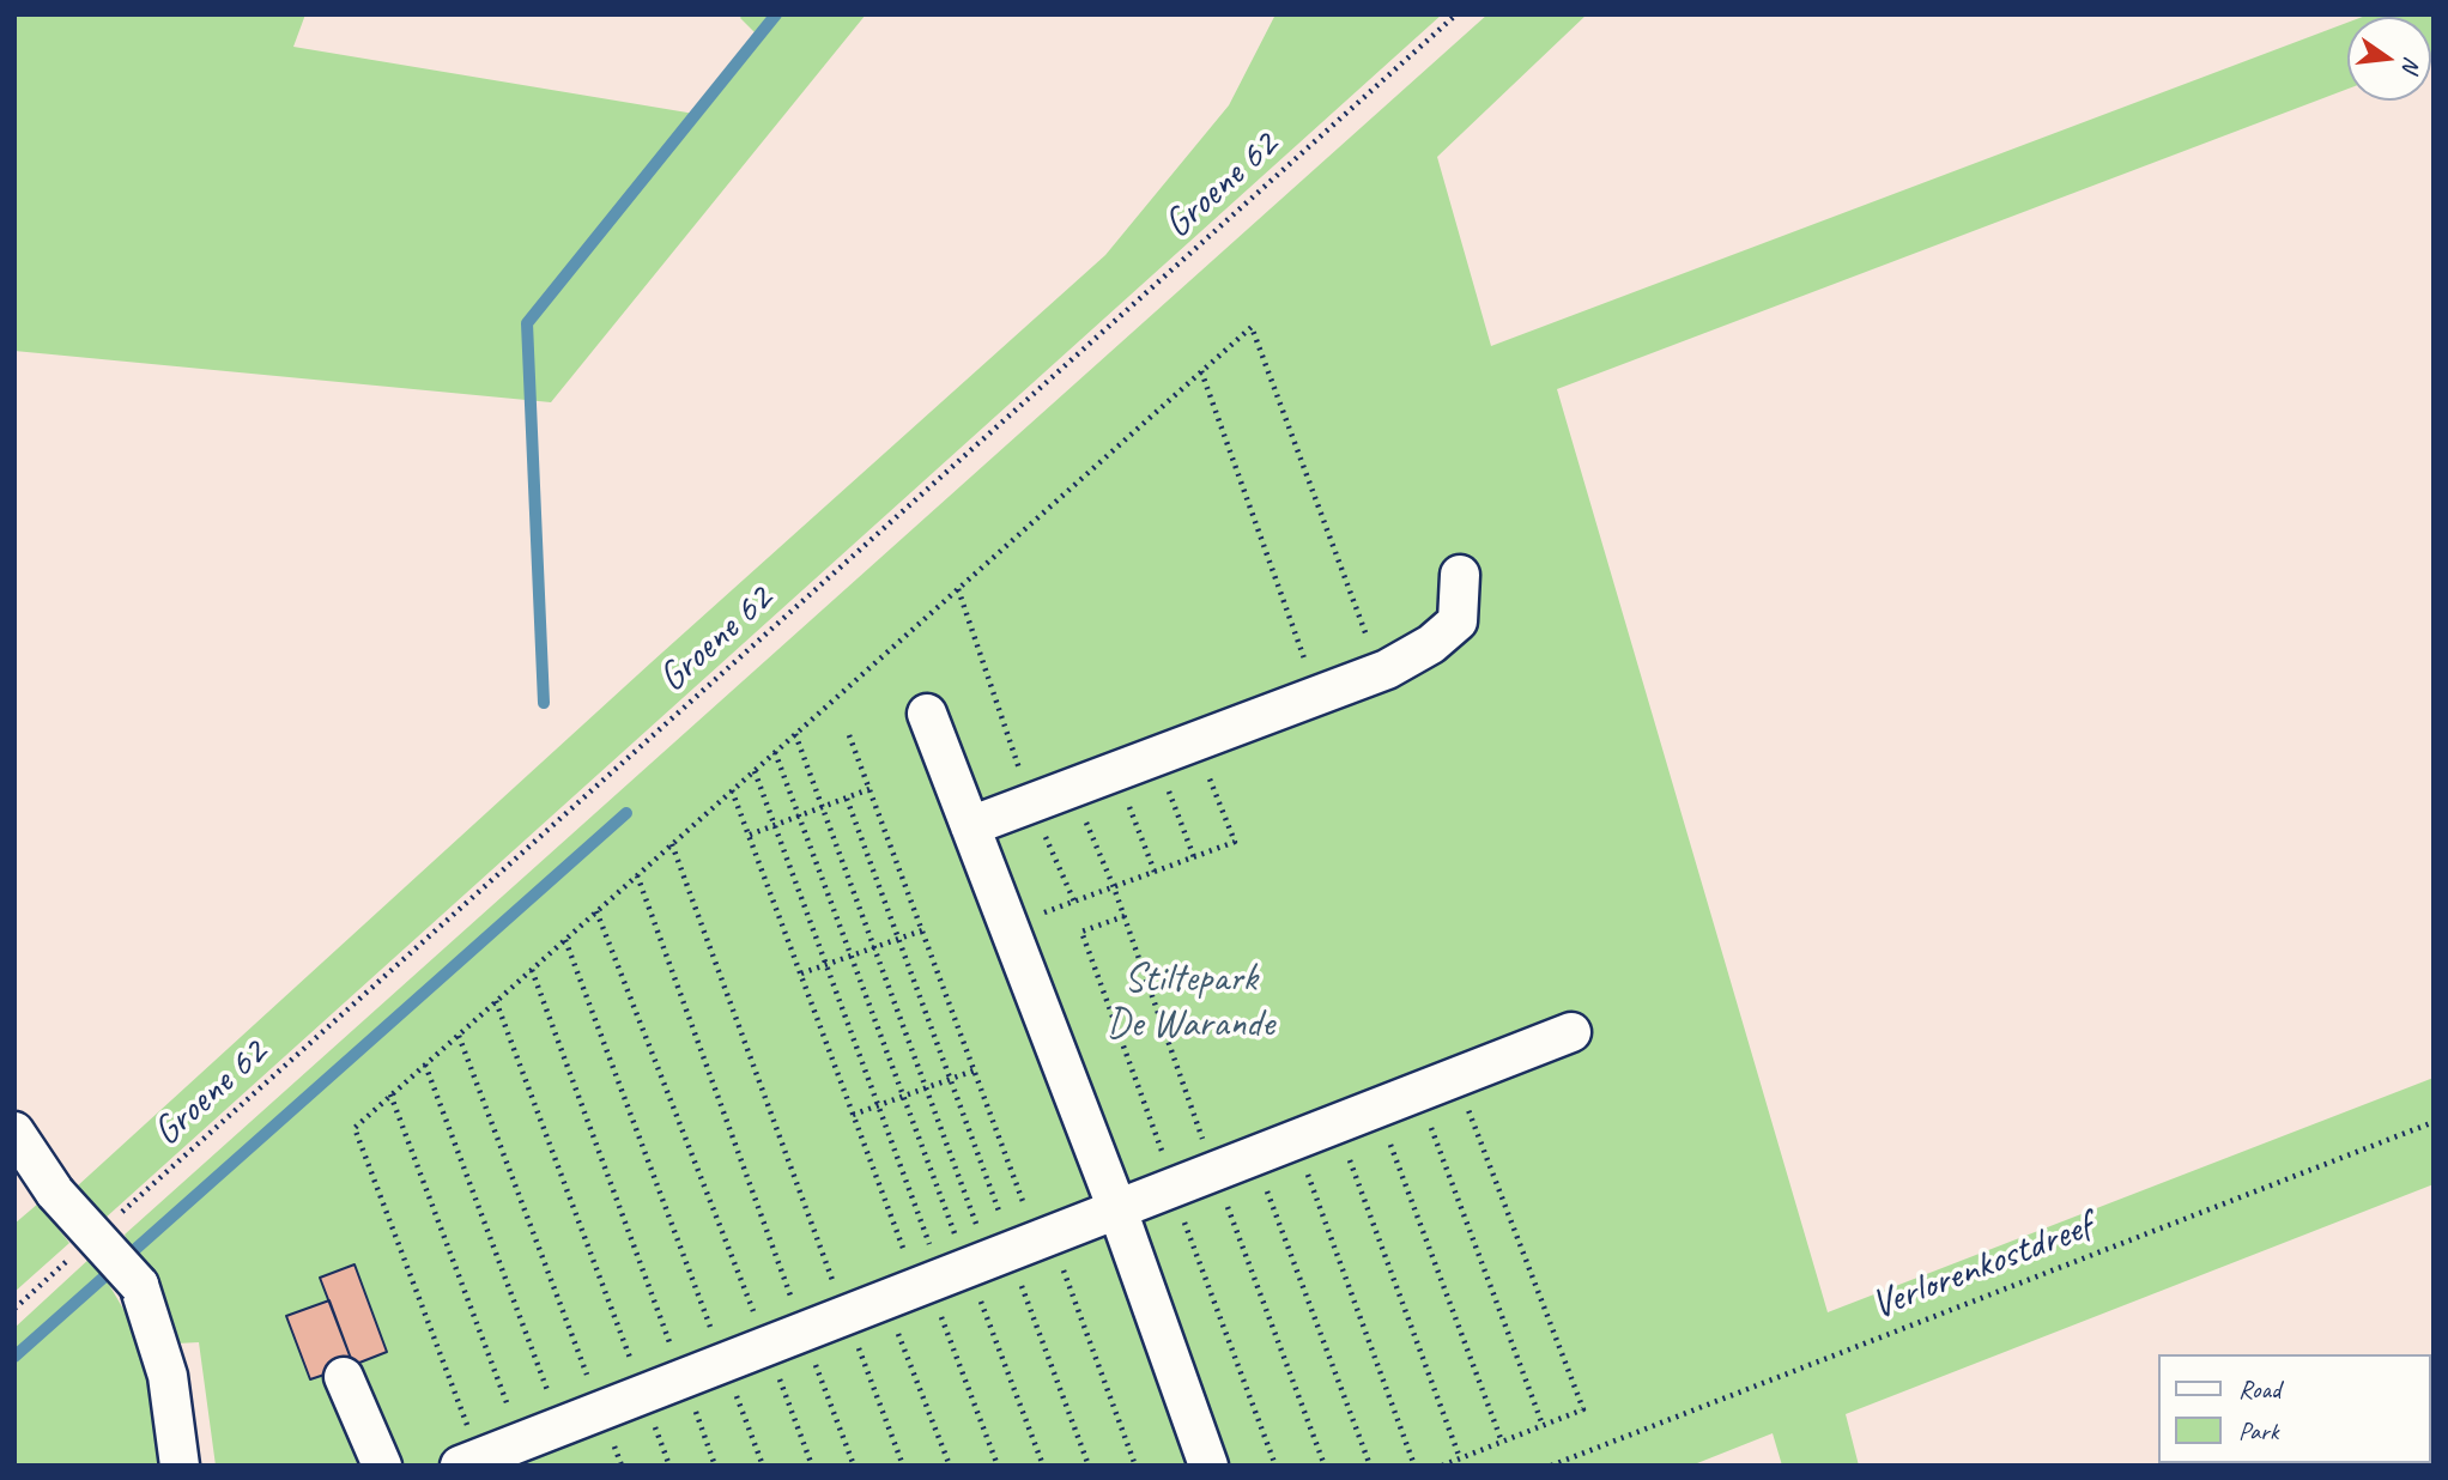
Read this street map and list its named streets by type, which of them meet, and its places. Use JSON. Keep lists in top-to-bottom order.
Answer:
{
  "streets": {
    "path": ["Groene 62", "Verlorenkostdreef"]
  },
  "parks": ["Stiltepark De Warande"],
  "legend": ["Road", "Park"],
  "north": "right"
}
